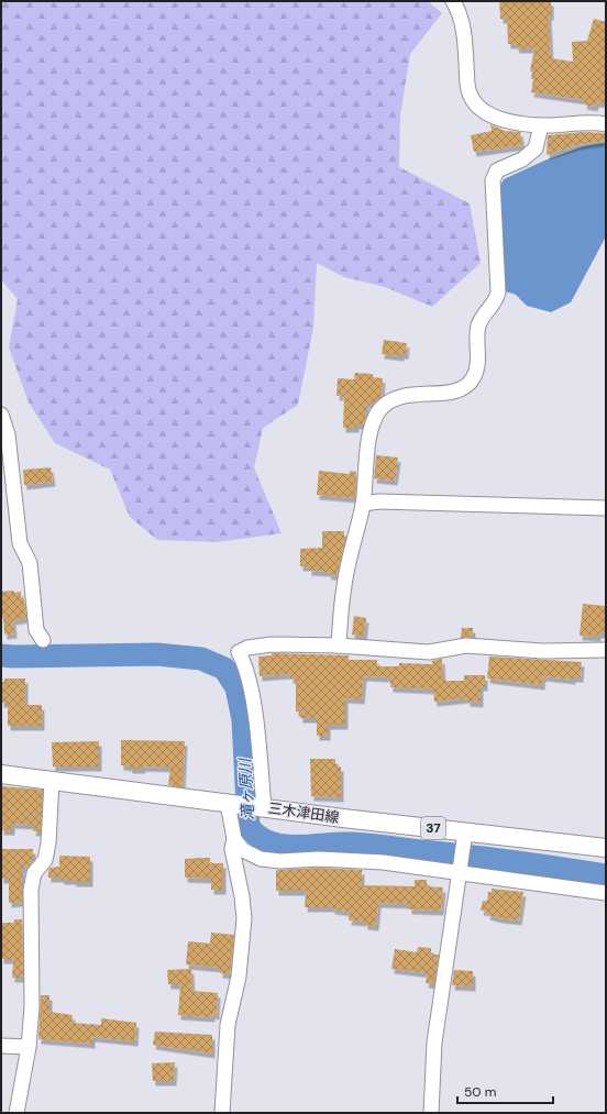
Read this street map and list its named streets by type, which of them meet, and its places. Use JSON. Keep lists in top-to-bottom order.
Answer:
{
  "streets": {
    "main road": ["三木津田線", "37"]
  },
  "water": ["滝ヶ原川"],
  "scale_bar": "50 m"
}
